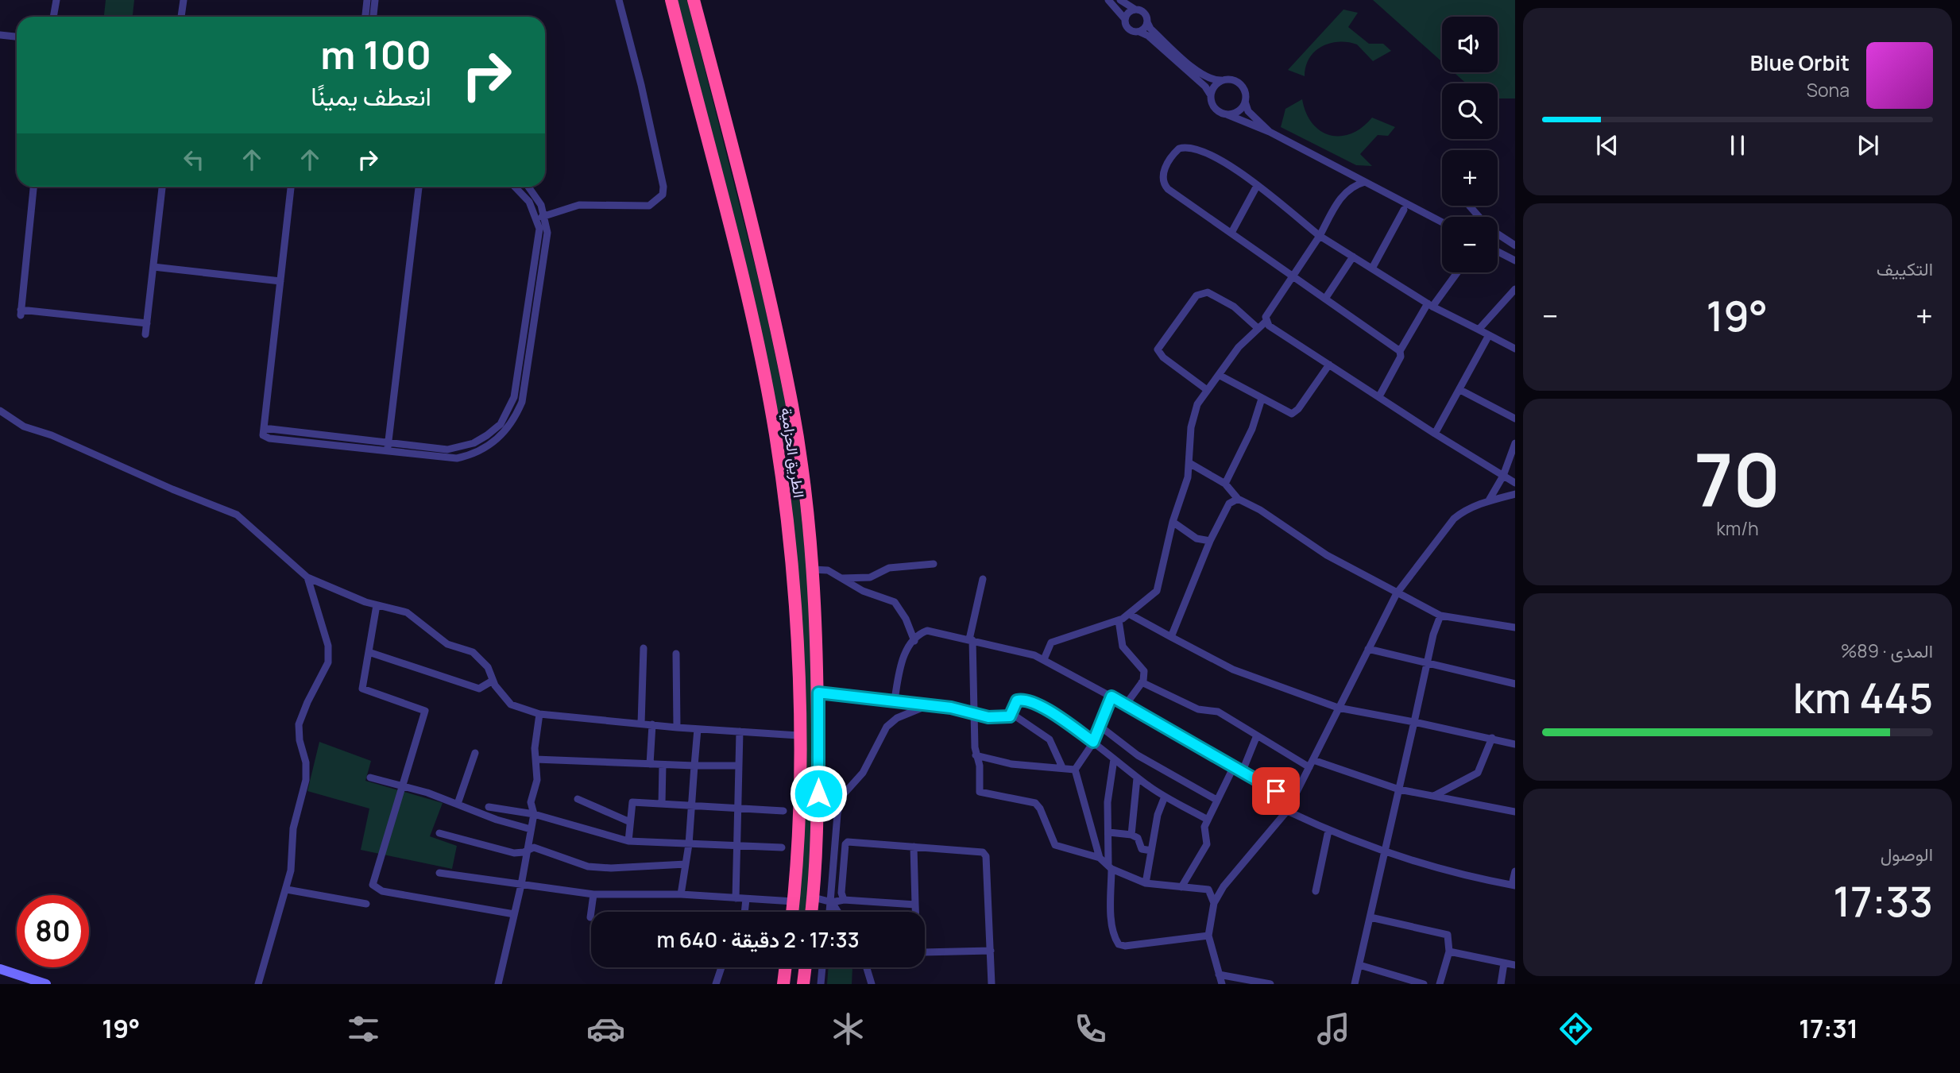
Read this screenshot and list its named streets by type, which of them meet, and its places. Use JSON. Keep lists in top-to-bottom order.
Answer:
{
  "streets": {
    "highway": ["الطريق الحزامية"]
  },
  "page": {
    "map_buttons": ["+", "−"],
    "turn": ["100 m", "انعطف يمينًا"],
    "song": ["Blue Orbit", "Sona"],
    "tile": [
      "التكييف",
      ["70", "km/h"],
      ["المدى · 89%", "445 km"],
      ["الوصول", "17:33"]
    ],
    "heat": ["−", "19°", "+"],
    "limit": "80",
    "trip": "17:33 · 2 دقيقة · 640 m",
    "tabs": ["17:31", "19°"]
  }
}
